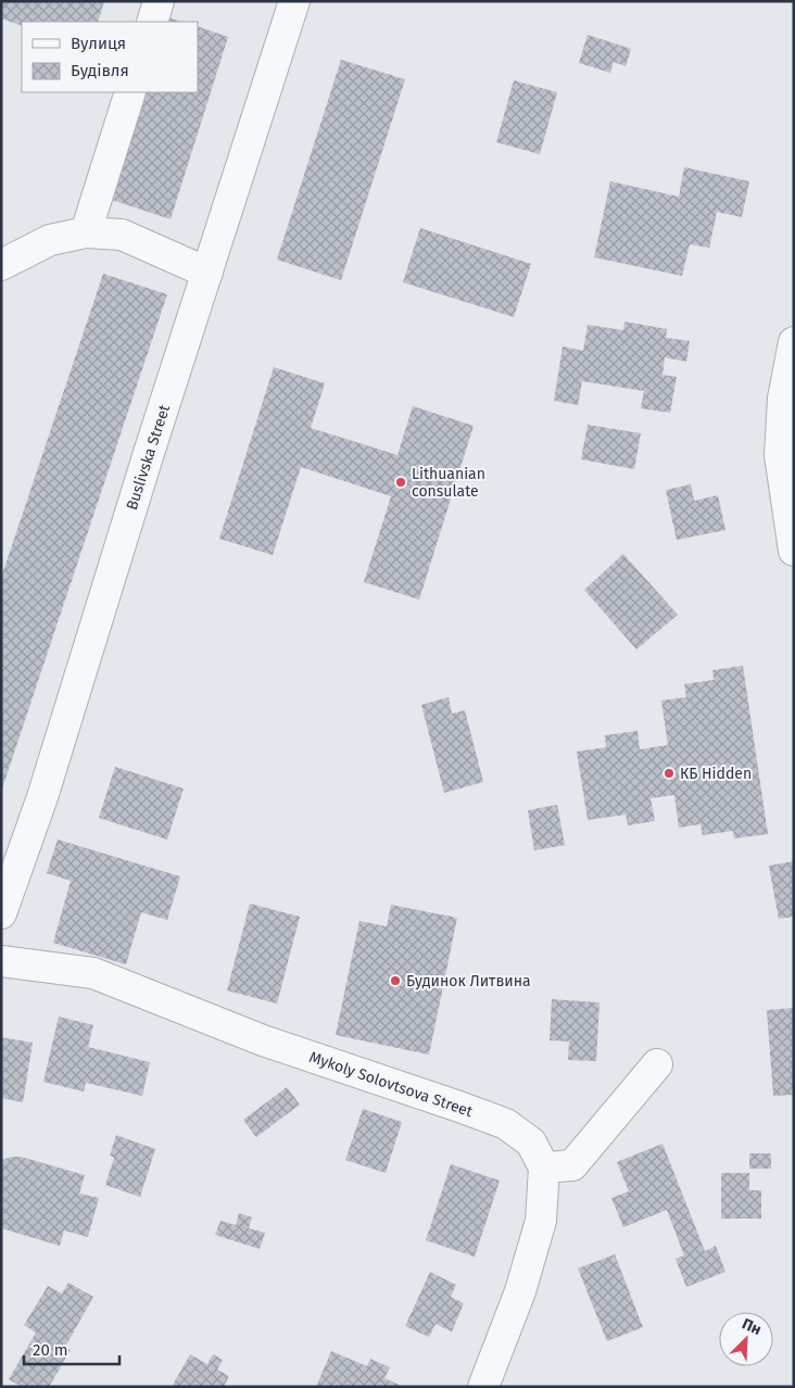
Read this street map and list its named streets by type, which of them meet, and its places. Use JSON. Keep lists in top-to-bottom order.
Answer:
{
  "streets": {
    "street": ["Buslivska Street", "Mykoly Solovtsova Street"]
  },
  "places": ["Lithuanian consulate", "КБ Hidden", "Будинок Литвина"],
  "legend": ["Вулиця", "Будівля"],
  "scale_bar": "20 m",
  "north": "top right"
}
